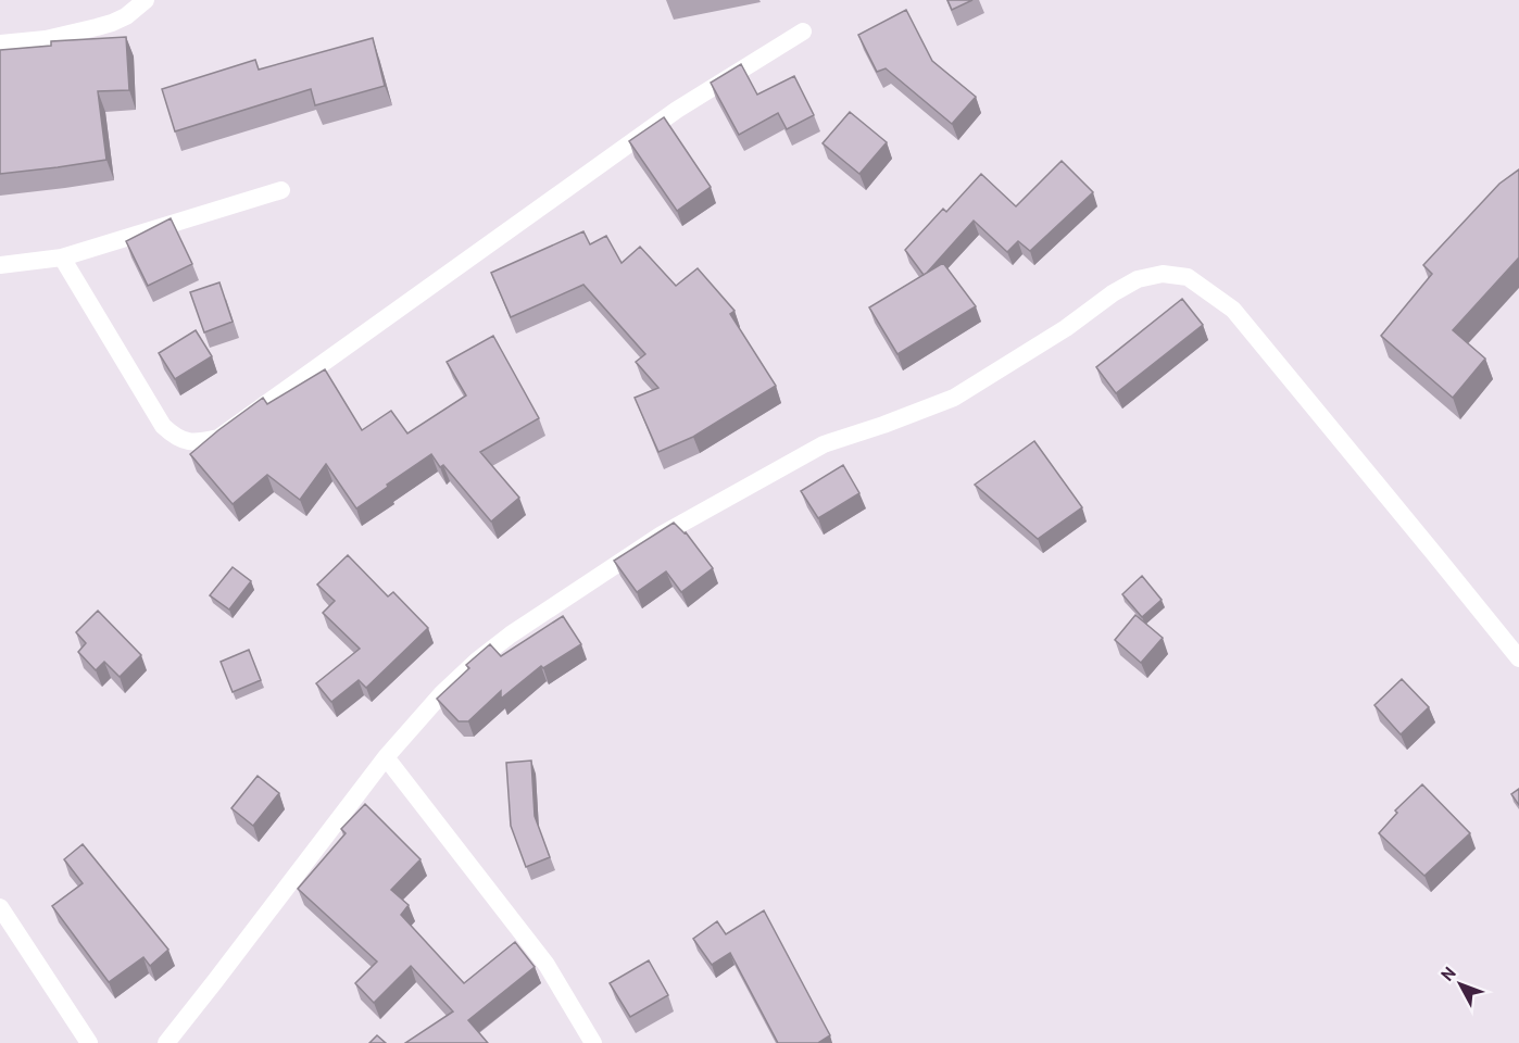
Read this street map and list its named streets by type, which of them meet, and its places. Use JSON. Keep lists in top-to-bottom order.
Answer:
{
  "north": "top left"
}
